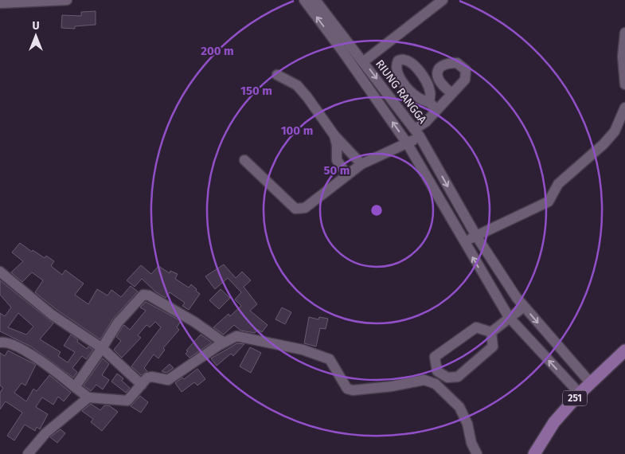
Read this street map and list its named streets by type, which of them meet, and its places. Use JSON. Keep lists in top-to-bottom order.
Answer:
{
  "streets": {
    "main road": ["251"],
    "street": ["RIUNG RANGGA"]
  },
  "crossings": [
    ["RIUNG RANGGA", "251"]
  ],
  "north": "top",
  "rings": [
    "200 m",
    "150 m",
    "100 m",
    "50 m"
  ]
}
